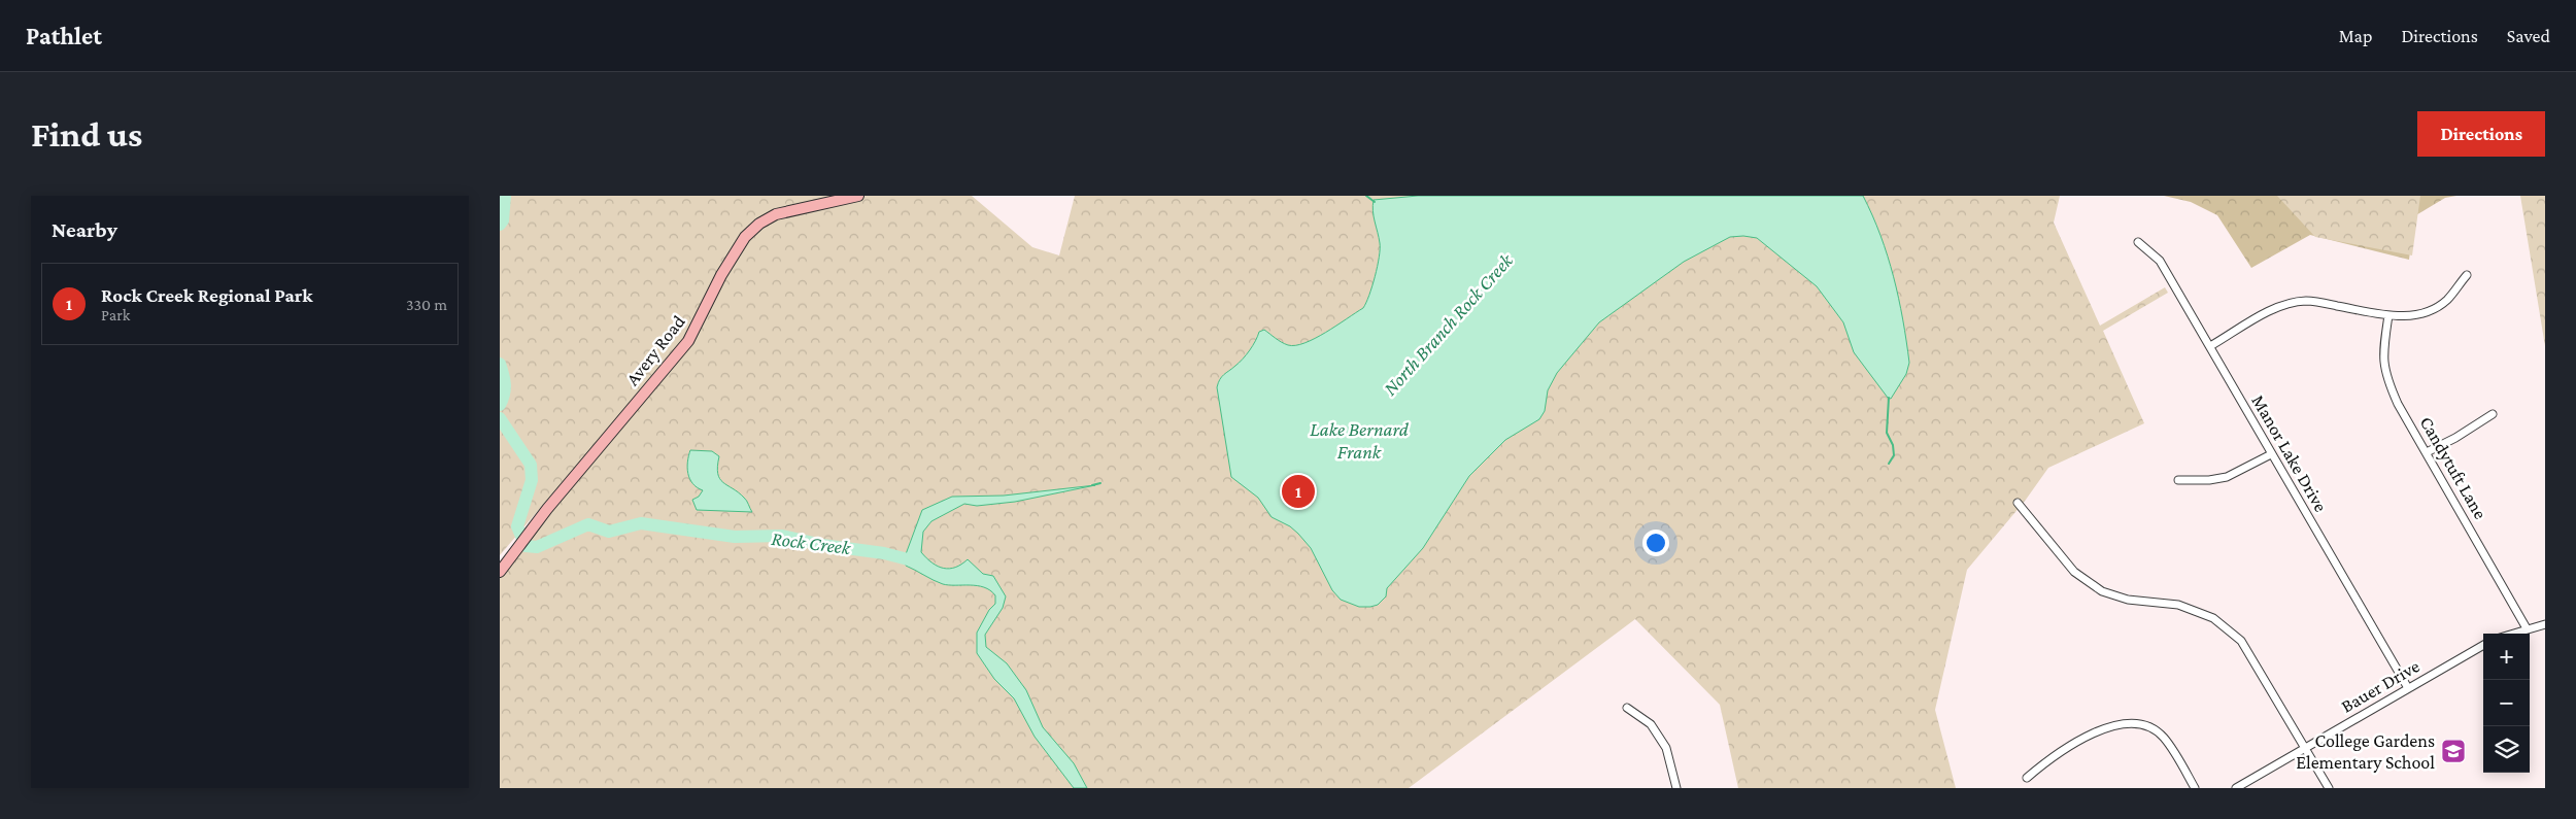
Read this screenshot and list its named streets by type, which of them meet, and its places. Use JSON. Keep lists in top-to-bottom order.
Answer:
{
  "streets": {
    "street": [
      "Avery Road",
      "Manor Lake Drive",
      "Candytuft Lane",
      "Bauer Drive"
    ]
  },
  "crossings": [
    ["Manor Lake Drive", "Bauer Drive"]
  ],
  "water": ["North Branch Rock Creek", "Lake Bernard Frank", "Rock Creek"],
  "places": {
    "school or university": ["College Gardens Elementary School"]
  },
  "page": {
    "header": "Pathlet",
    "nav": ["Map", "Directions", "Saved"],
    "buttons": "Directions",
    "title": "Find us",
    "heading": "Nearby",
    "list": [
      {
        "mark": "1",
        "name": "Rock Creek Regional Park",
        "note": "Park",
        "value": "330 m"
      }
    ],
    "pins": "1",
    "map_buttons": ["+", "−"]
  }
}
